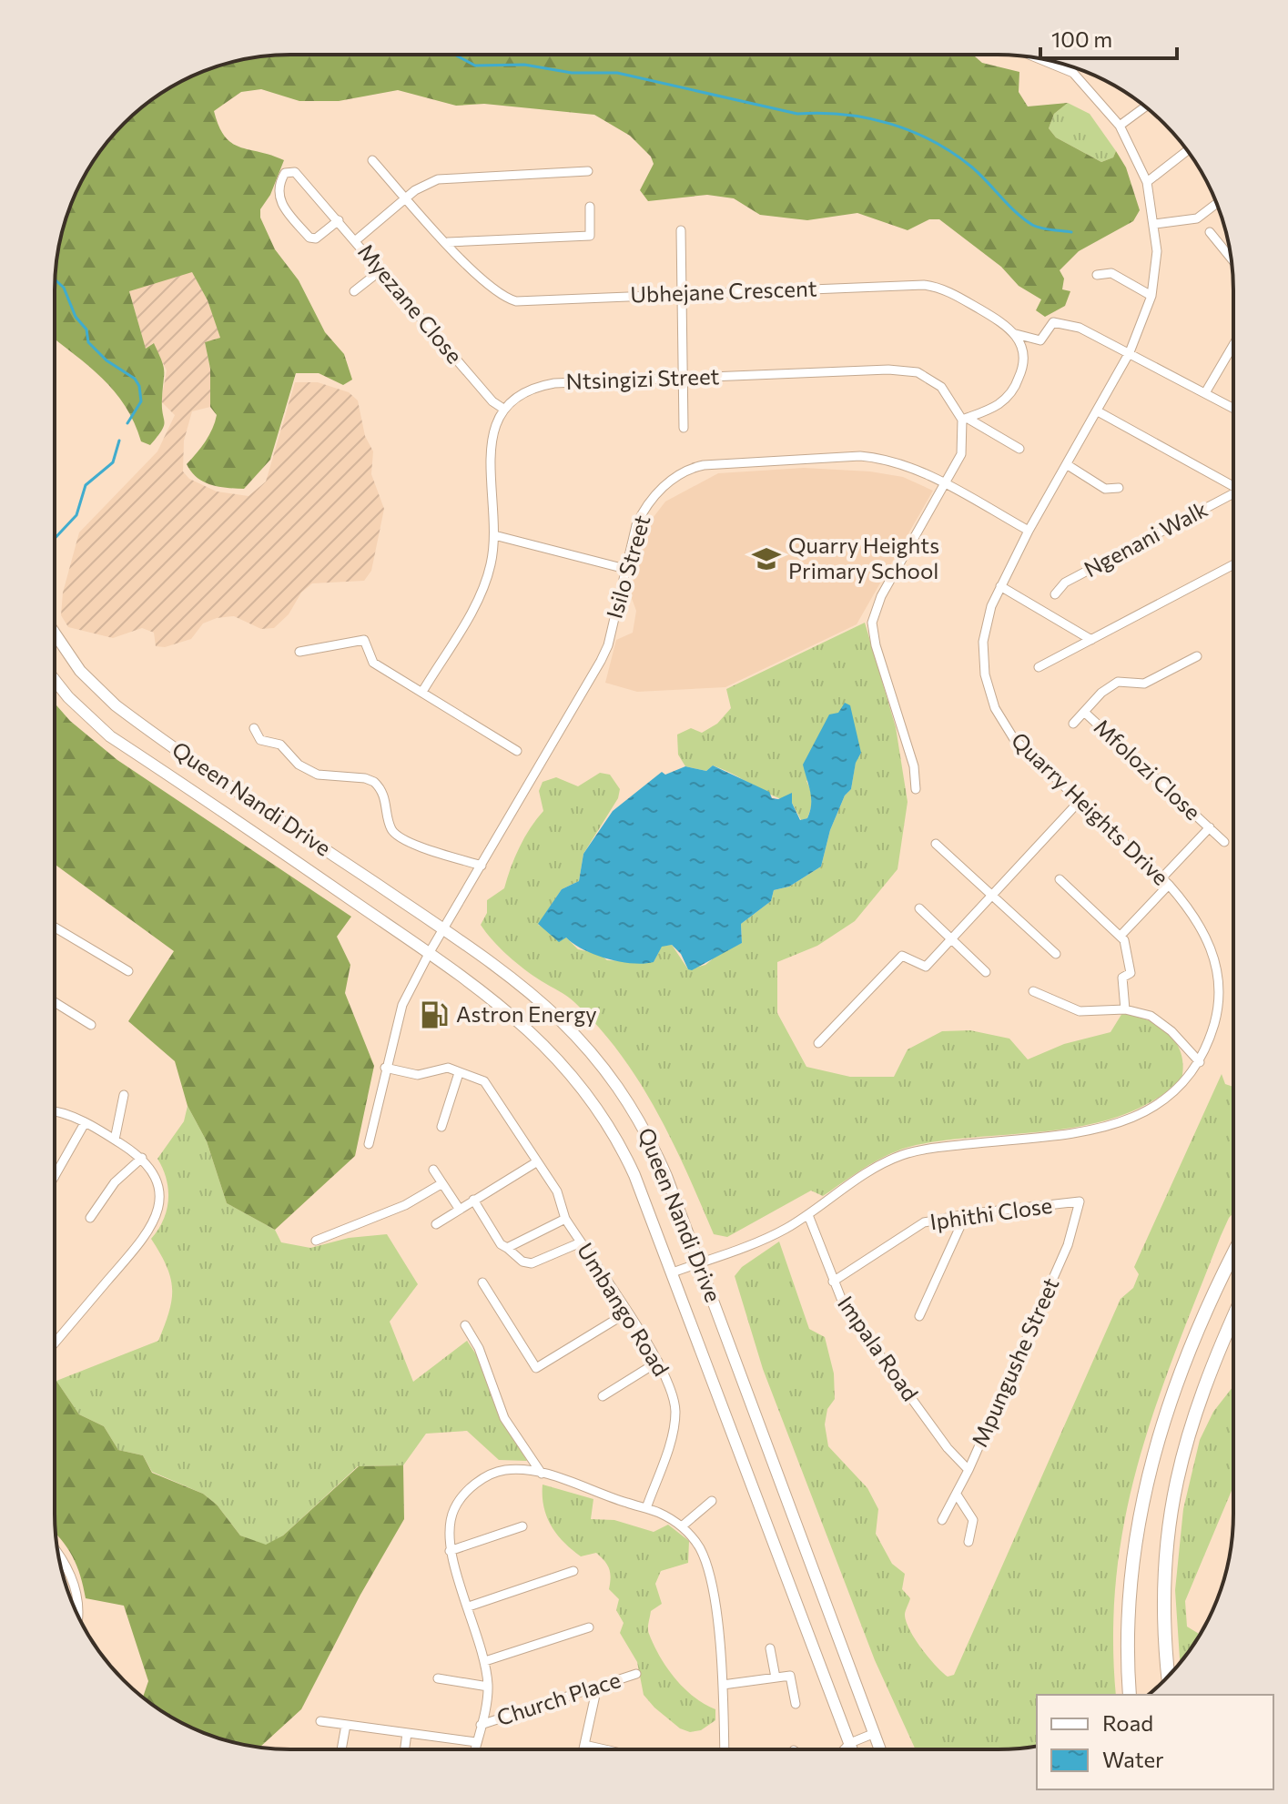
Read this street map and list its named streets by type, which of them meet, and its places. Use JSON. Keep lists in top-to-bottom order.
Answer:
{
  "streets": {
    "main road": ["Queen Nandi Drive"],
    "street": [
      "Ubhejane Crescent",
      "Myezane Close",
      "Ntsingizi Street",
      "Ngenani Walk",
      "Isilo Street",
      "Mfolozi Close",
      "Quarry Heights Drive",
      "Iphithi Close",
      "Umbango Road",
      "Impala Road",
      "Mpungushe Street",
      "Church Place"
    ]
  },
  "crossings": [
    ["Myezane Close", "Ntsingizi Street"],
    ["Isilo Street", "Queen Nandi Drive"],
    ["Isilo Street", "Quarry Heights Drive"],
    ["Mfolozi Close", "Quarry Heights Drive"],
    ["Queen Nandi Drive", "Quarry Heights Drive"],
    ["Quarry Heights Drive", "Impala Road"],
    ["Iphithi Close", "Impala Road"],
    ["Iphithi Close", "Mpungushe Street"],
    ["Impala Road", "Mpungushe Street"]
  ],
  "places": {
    "school or university": ["Quarry Heights Primary School"],
    "fuel station": ["Astron Energy"]
  },
  "legend": ["Road", "Water"],
  "scale_bar": "100 m"
}
